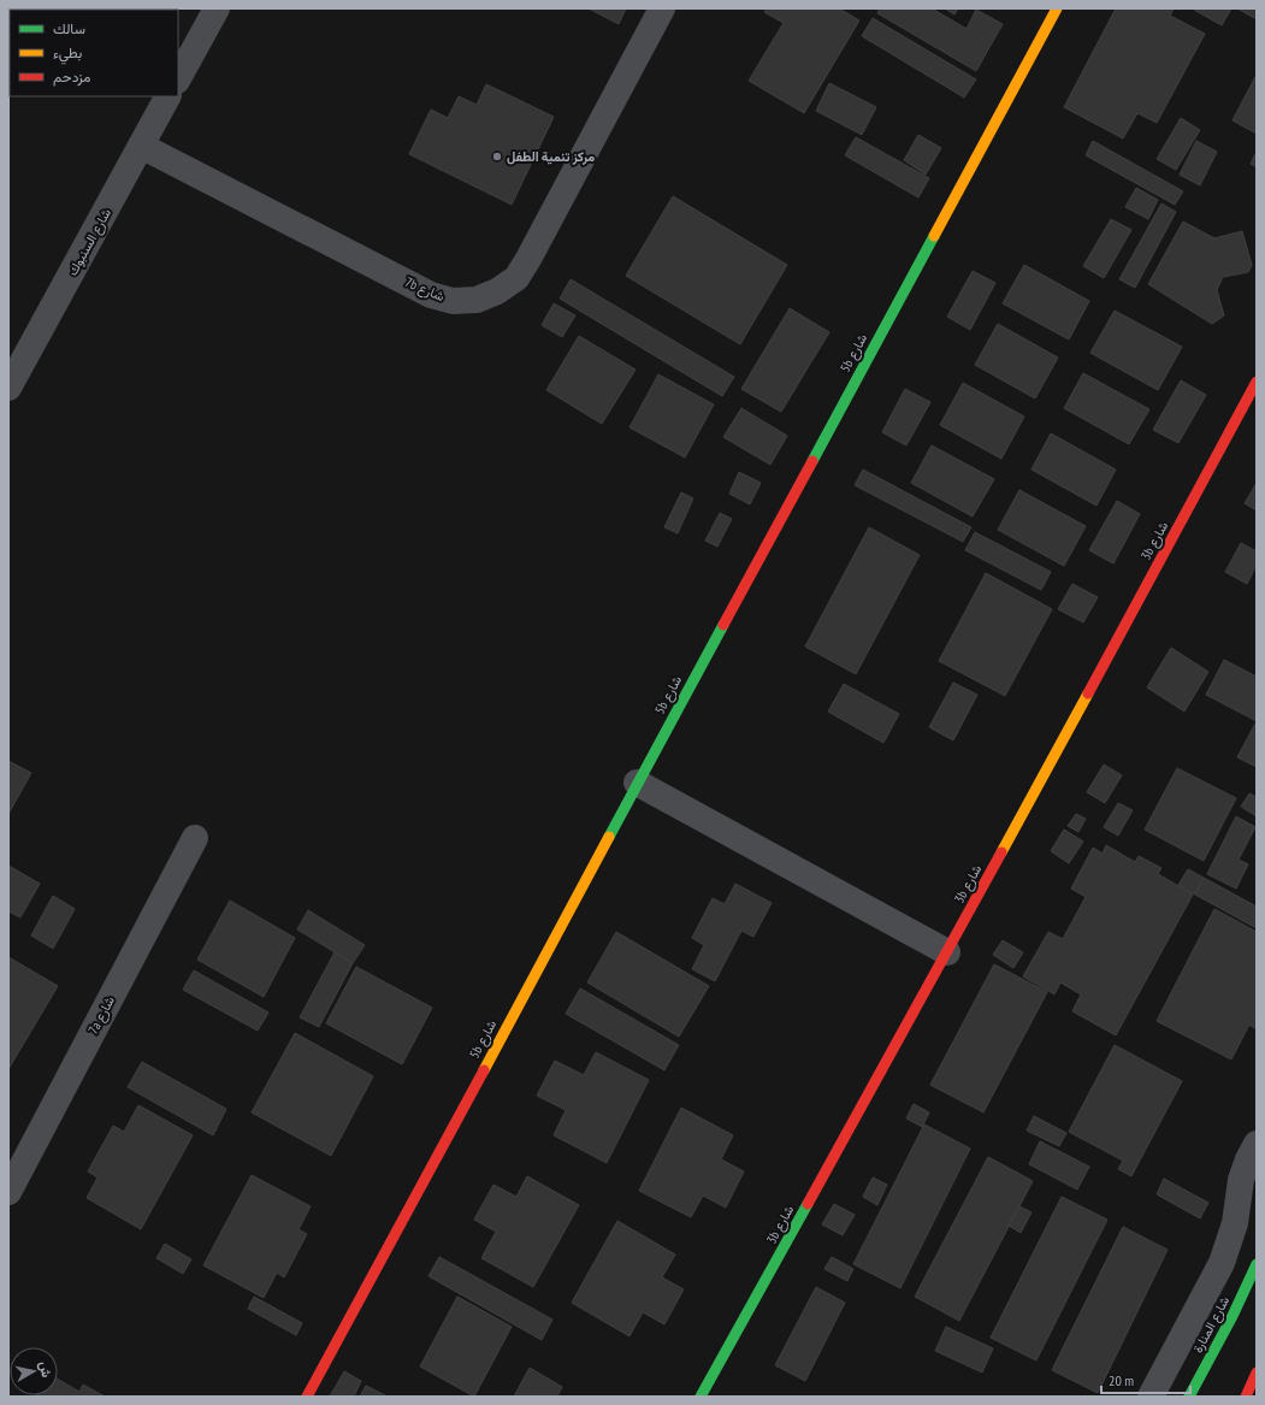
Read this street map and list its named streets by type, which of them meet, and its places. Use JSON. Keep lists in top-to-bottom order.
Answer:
{
  "streets": {
    "street": [
      "شارع السنبوك",
      "7b شارع",
      "5b شارع",
      "3b شارع",
      "7a شارع",
      "شارع المنارة"
    ]
  },
  "crossings": [
    ["شارع السنبوك", "7b شارع"]
  ],
  "places": ["مركز تنمية الطفل"],
  "legend": ["سالك", "بطيء", "مزدحم"],
  "scale_bar": "20 m",
  "north": "right"
}
